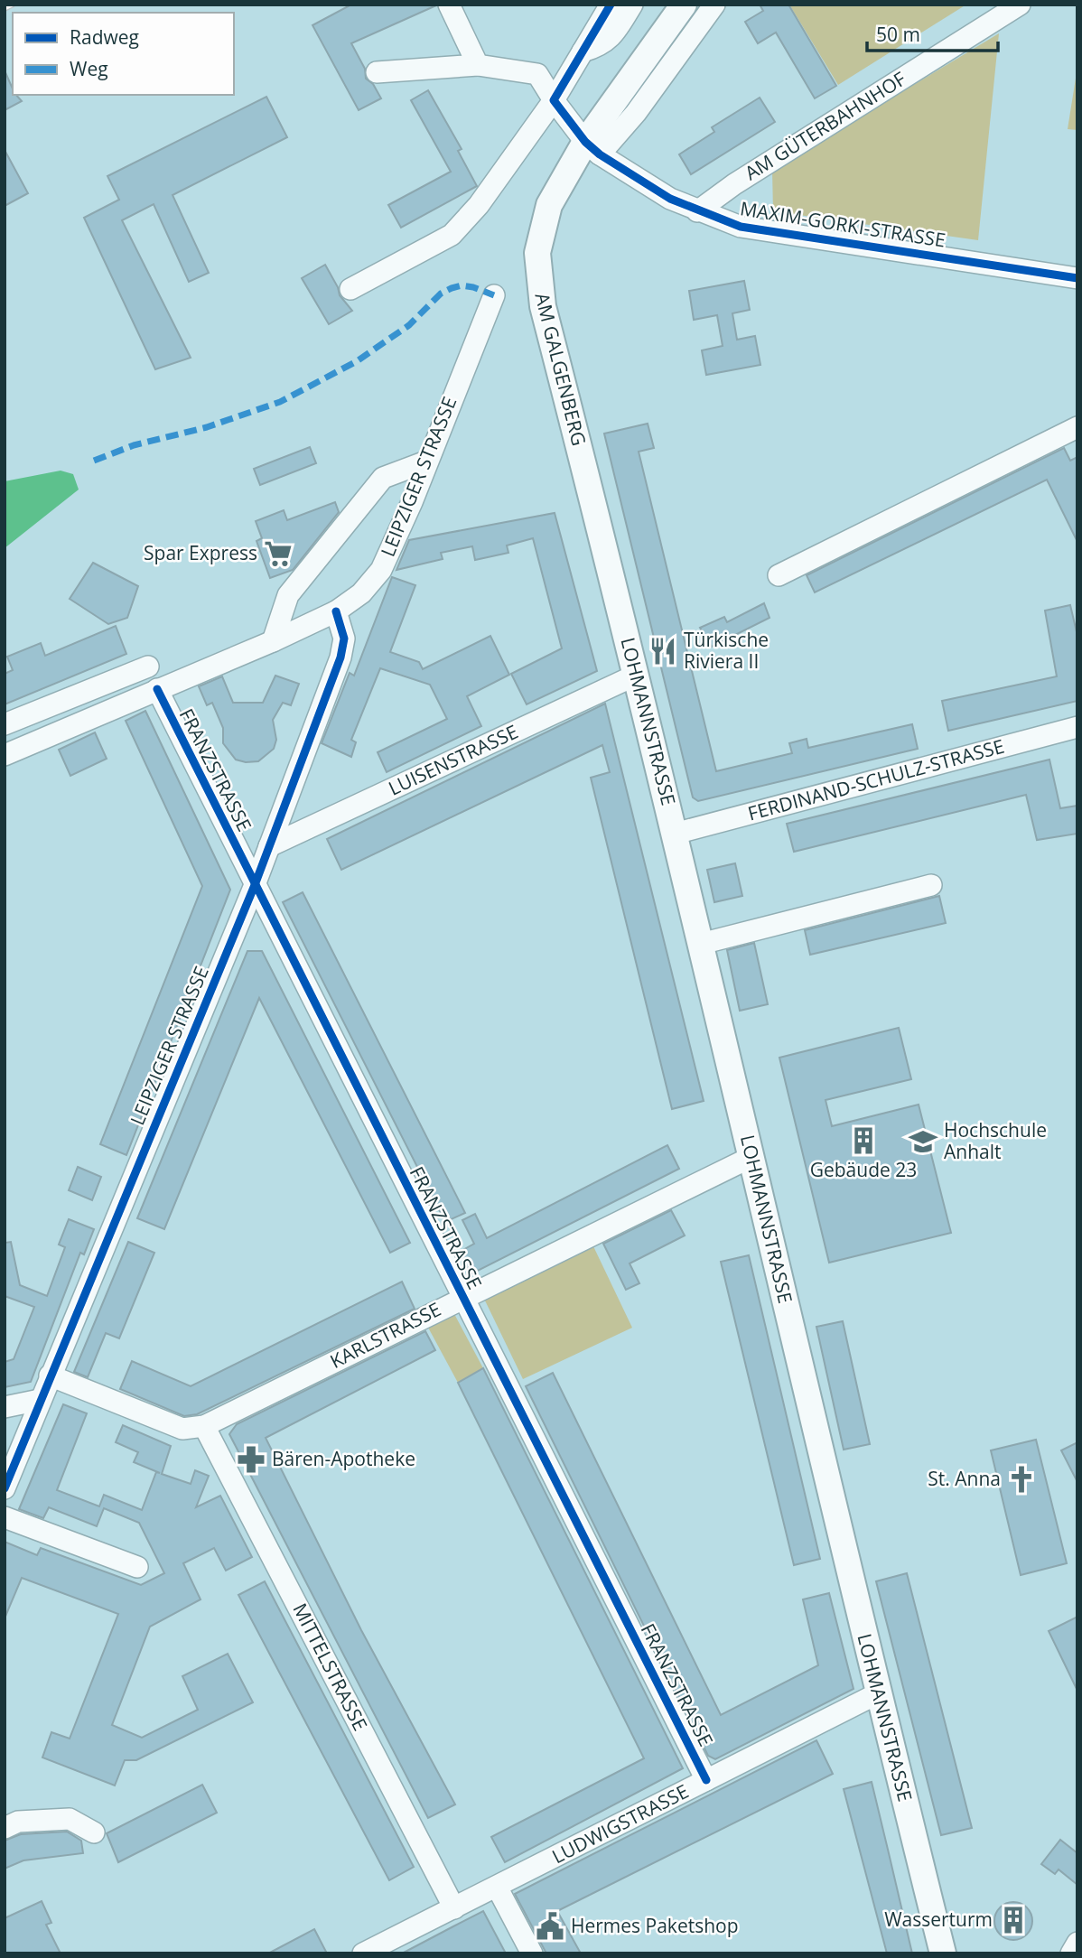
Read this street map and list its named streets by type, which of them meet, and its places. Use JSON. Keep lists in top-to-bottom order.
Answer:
{
  "streets": {
    "main road": ["AM GALGENBERG", "LOHMANNSTRASSE"],
    "street": [
      "AM GÜTERBAHNHOF",
      "MAXIM-GORKI-STRASSE",
      "LEIPZIGER STRASSE",
      "LUISENSTRASSE",
      "FRANZSTRASSE",
      "FERDINAND-SCHULZ-STRASSE",
      "KARLSTRASSE",
      "MITTELSTRASSE",
      "LUDWIGSTRASSE"
    ]
  },
  "crossings": [
    ["AM GÜTERBAHNHOF", "MAXIM-GORKI-STRASSE"],
    ["MAXIM-GORKI-STRASSE", "AM GALGENBERG"],
    ["AM GALGENBERG", "LOHMANNSTRASSE"],
    ["LEIPZIGER STRASSE", "LUISENSTRASSE"],
    ["LEIPZIGER STRASSE", "FRANZSTRASSE"],
    ["LEIPZIGER STRASSE", "KARLSTRASSE"],
    ["LOHMANNSTRASSE", "LUISENSTRASSE"],
    ["LOHMANNSTRASSE", "FERDINAND-SCHULZ-STRASSE"],
    ["LOHMANNSTRASSE", "KARLSTRASSE"],
    ["LOHMANNSTRASSE", "LUDWIGSTRASSE"],
    ["FRANZSTRASSE", "KARLSTRASSE"],
    ["FRANZSTRASSE", "LUDWIGSTRASSE"],
    ["KARLSTRASSE", "MITTELSTRASSE"],
    ["MITTELSTRASSE", "LUDWIGSTRASSE"]
  ],
  "places": {
    "supermarket": ["Spar Express"],
    "restaurant": ["Türkische Riviera II"],
    "building": ["Gebäude 23", "Wasserturm"],
    "school or university": ["Hochschule Anhalt"],
    "pharmacy": ["Bären-Apotheke"],
    "church": ["St. Anna"],
    "public building": ["Hermes Paketshop"]
  },
  "legend": ["Radweg", "Weg"],
  "scale_bar": "50 m"
}
